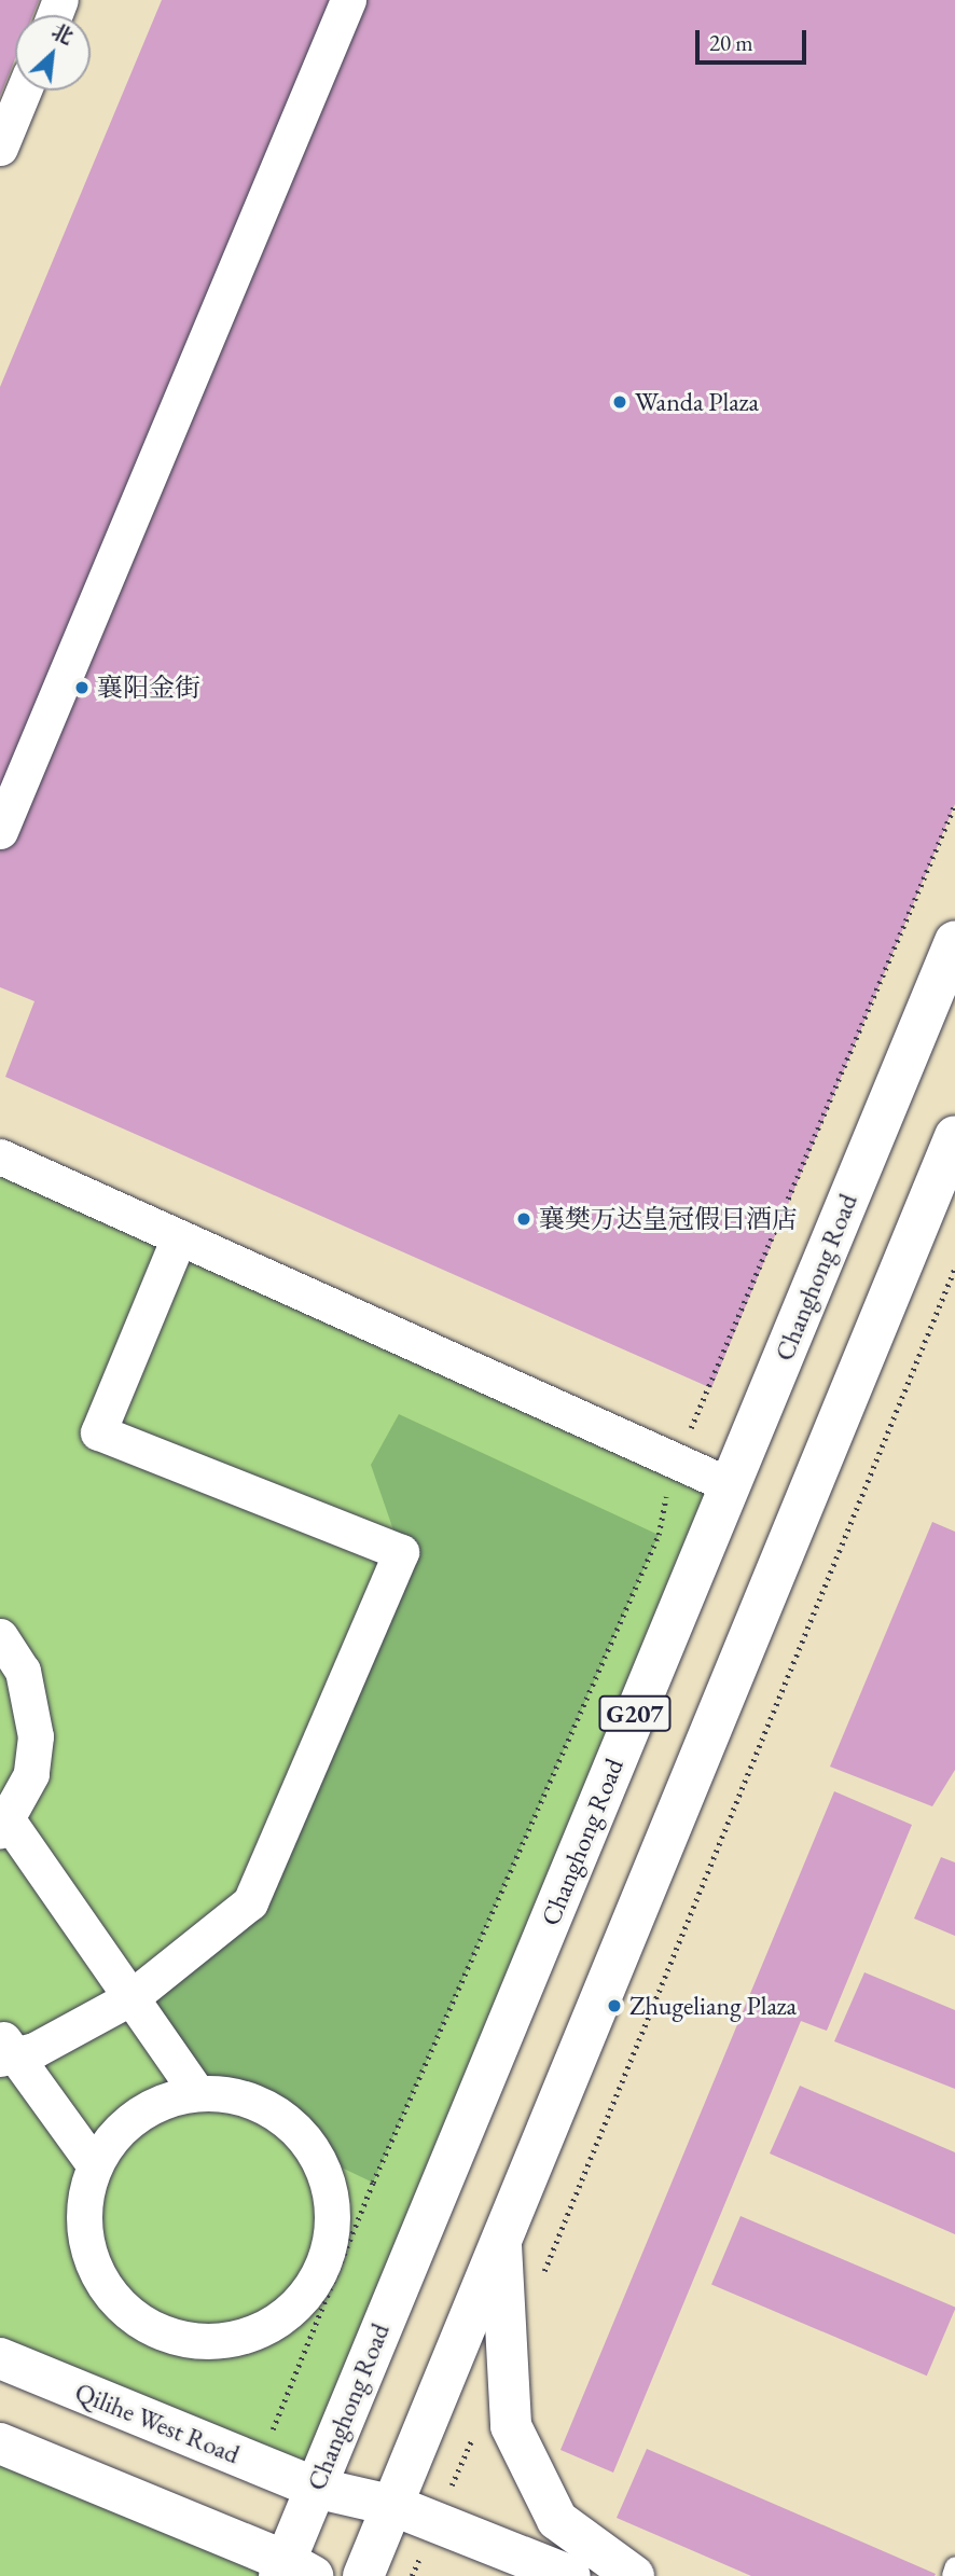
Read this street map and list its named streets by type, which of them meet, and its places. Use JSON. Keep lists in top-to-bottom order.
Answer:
{
  "streets": {
    "main road": ["Changhong Road", "G207", "Qilihe West Road"]
  },
  "crossings": [
    ["Changhong Road", "Qilihe West Road"],
    ["G207", "Qilihe West Road"]
  ],
  "places": [
    "Wanda Plaza",
    "襄阳金街",
    "襄樊万达皇冠假日酒店",
    "Zhugeliang Plaza"
  ],
  "scale_bar": "20 m",
  "north": "top right"
}
